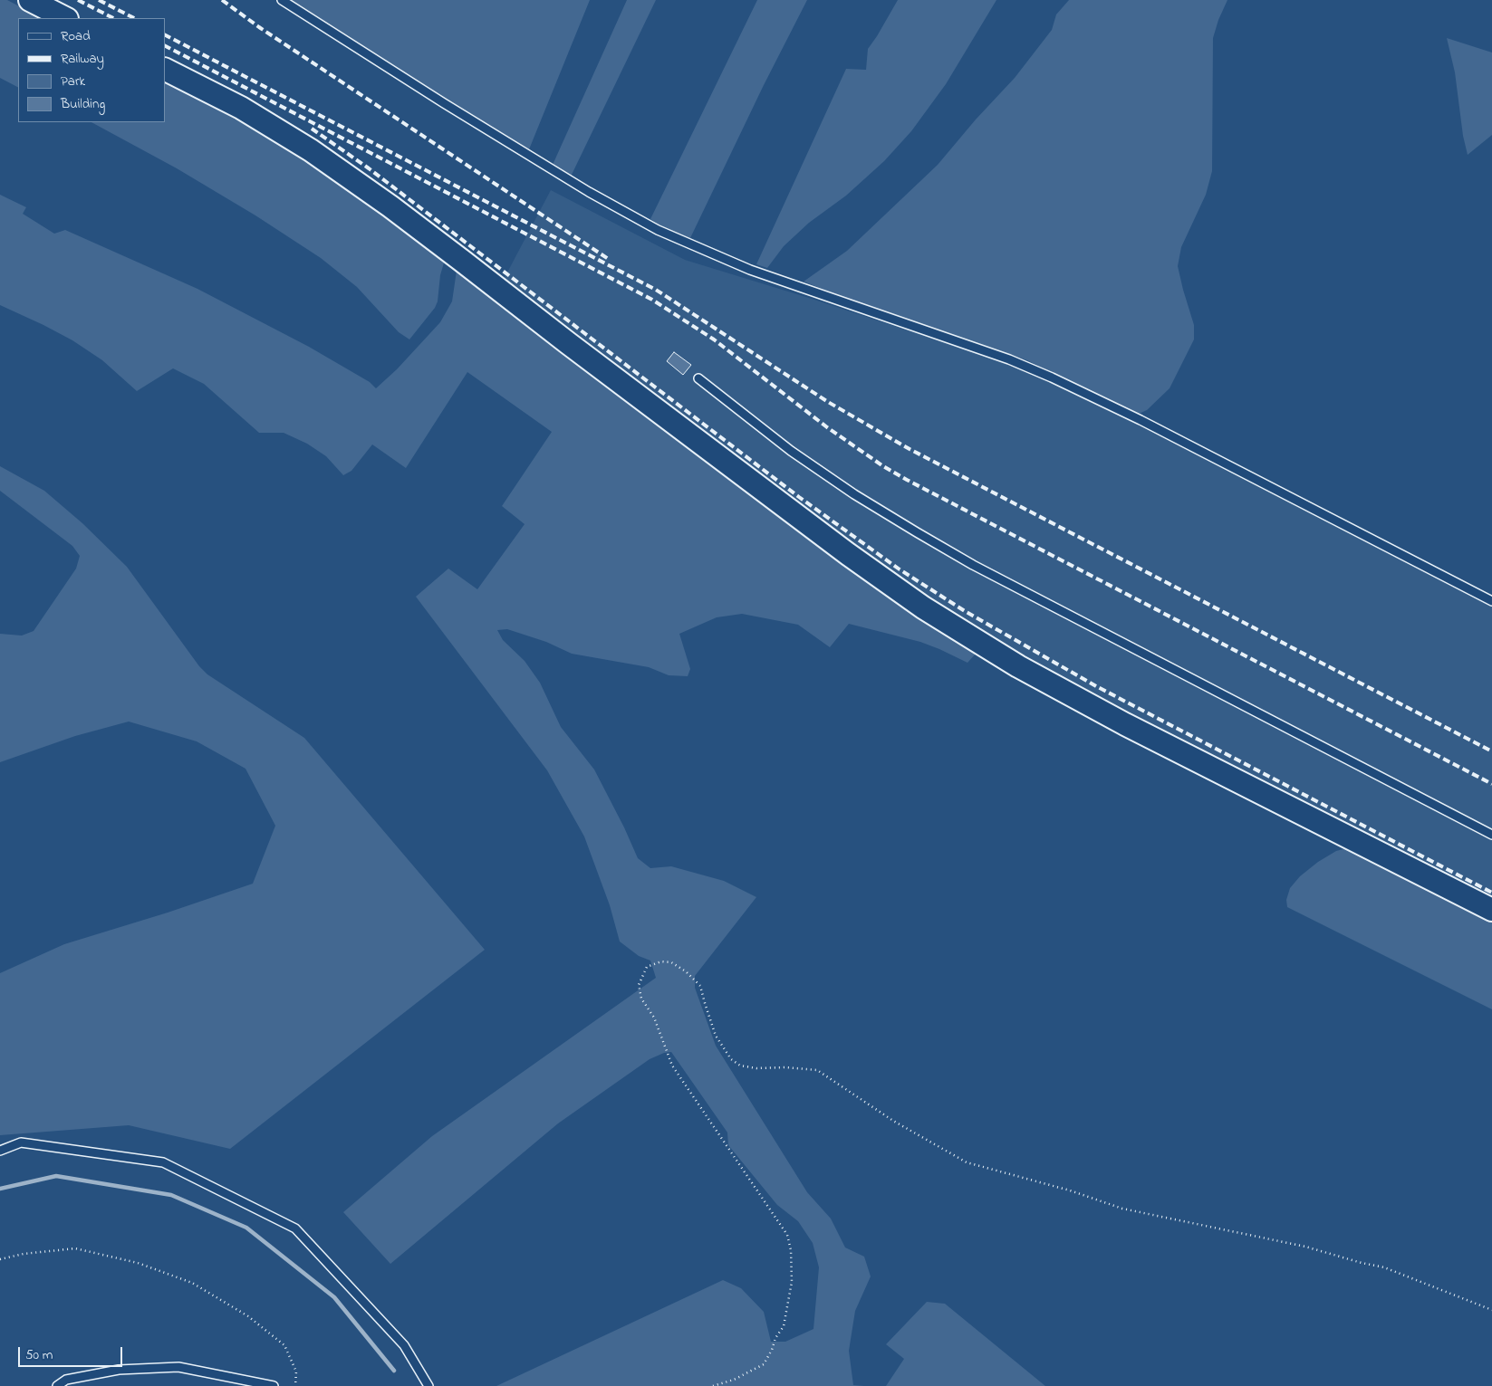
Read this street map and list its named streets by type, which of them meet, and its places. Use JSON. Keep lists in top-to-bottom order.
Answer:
{
  "legend": [
    "Road",
    "Railway",
    "Park",
    "Building"
  ],
  "scale_bar": "50 m"
}
